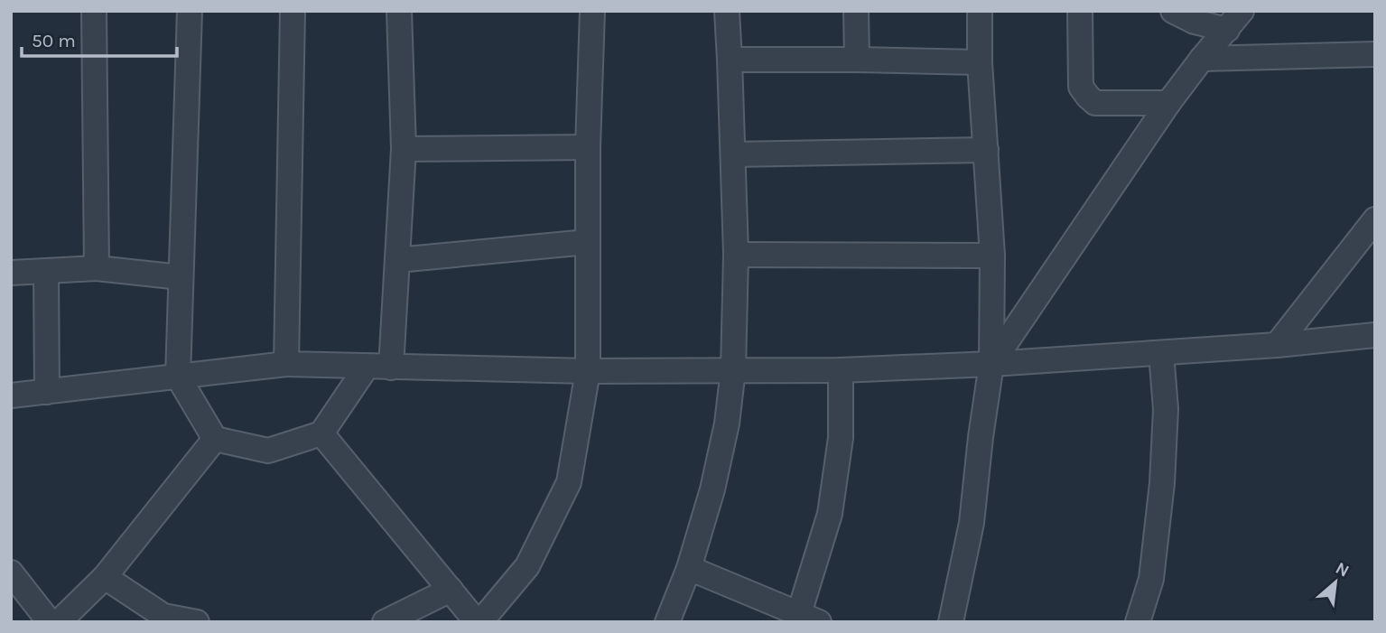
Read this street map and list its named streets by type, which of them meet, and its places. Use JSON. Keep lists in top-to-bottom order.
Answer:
{
  "scale_bar": "50 m",
  "north": "top right"
}
